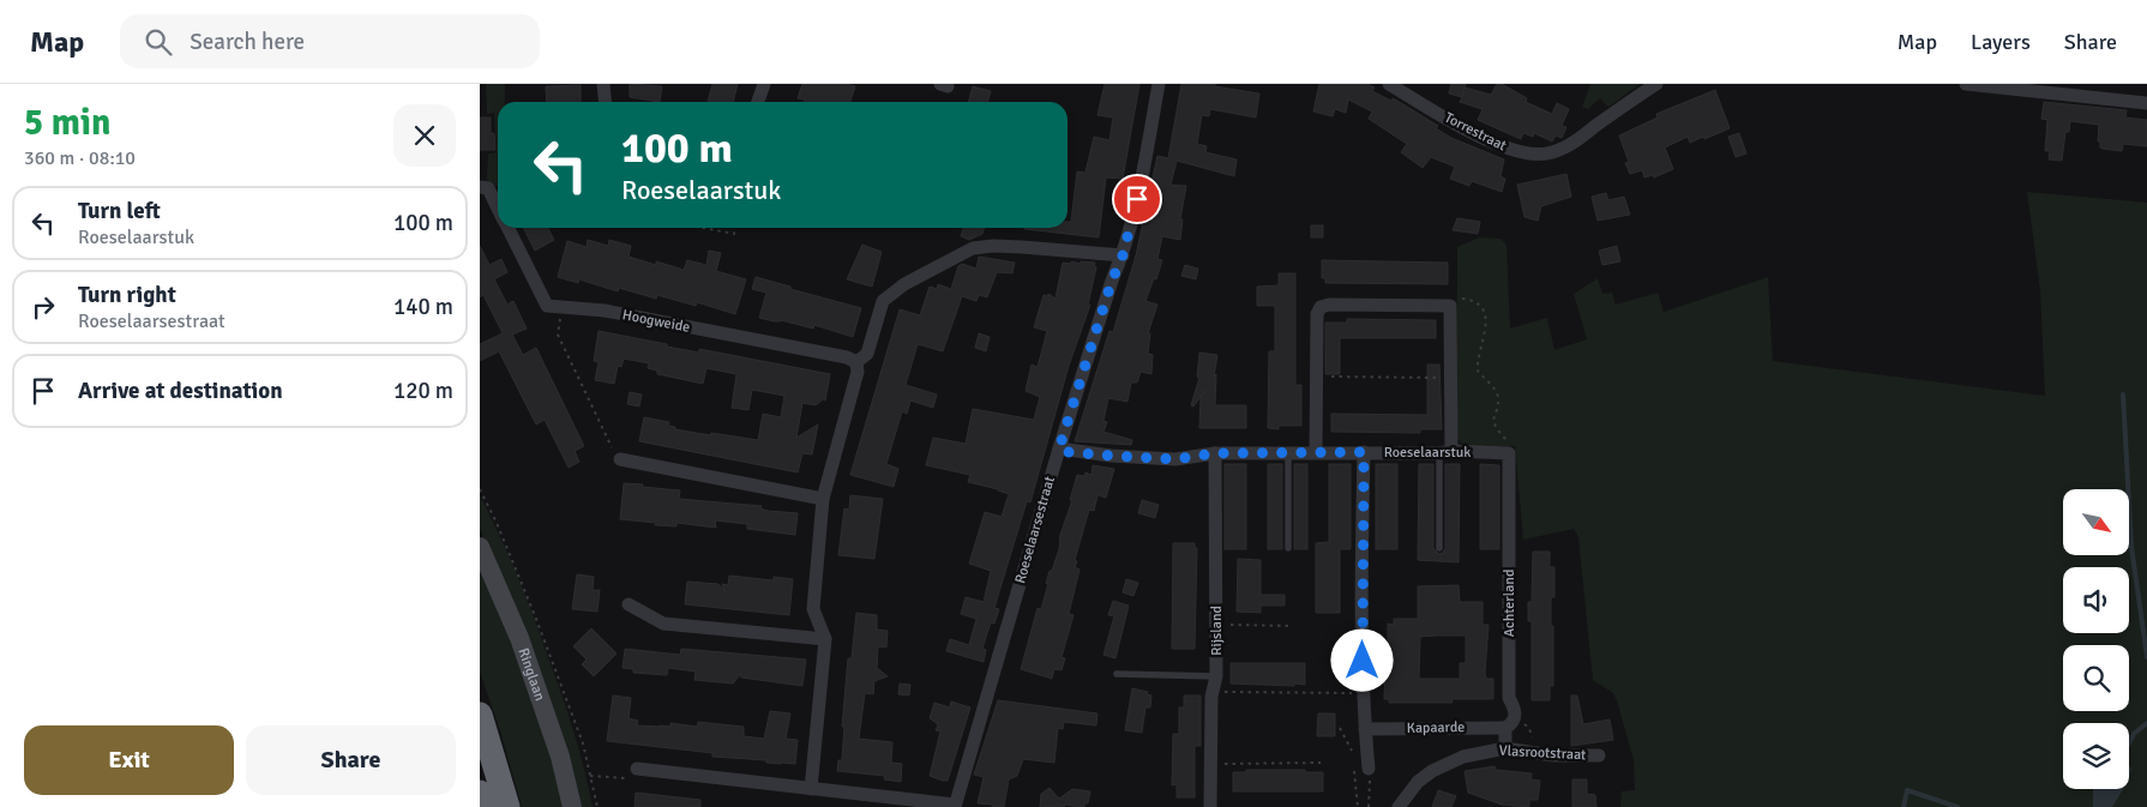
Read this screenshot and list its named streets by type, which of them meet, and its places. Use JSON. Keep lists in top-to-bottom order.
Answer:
{
  "streets": {
    "main road": ["Ringlaan"],
    "street": [
      "Torrestraat",
      "Hoogweide",
      "Roeselaarstuk",
      "Roeselaarsestraat",
      "Achterland",
      "Rijsland",
      "Kapaarde",
      "Vlasrootstraat"
    ]
  },
  "crossings": [
    ["Roeselaarstuk", "Roeselaarsestraat"],
    ["Roeselaarstuk", "Achterland"],
    ["Roeselaarstuk", "Rijsland"],
    ["Achterland", "Kapaarde"],
    ["Achterland", "Vlasrootstraat"]
  ],
  "north": "bottom right",
  "page": {
    "header": "Map",
    "search": "Search here",
    "nav": ["Map", "Layers", "Share"],
    "heading": ["5 min", "360 m · 08:10"],
    "turn": ["100 m", "Roeselaarstuk"],
    "list": [
      {
        "name": "Turn left",
        "note": "Roeselaarstuk",
        "value": "100 m"
      },
      {
        "name": "Turn right",
        "note": "Roeselaarsestraat",
        "value": "140 m"
      },
      {
        "name": "Arrive at destination",
        "value": "120 m"
      }
    ],
    "buttons": ["Exit", "Share"]
  }
}
